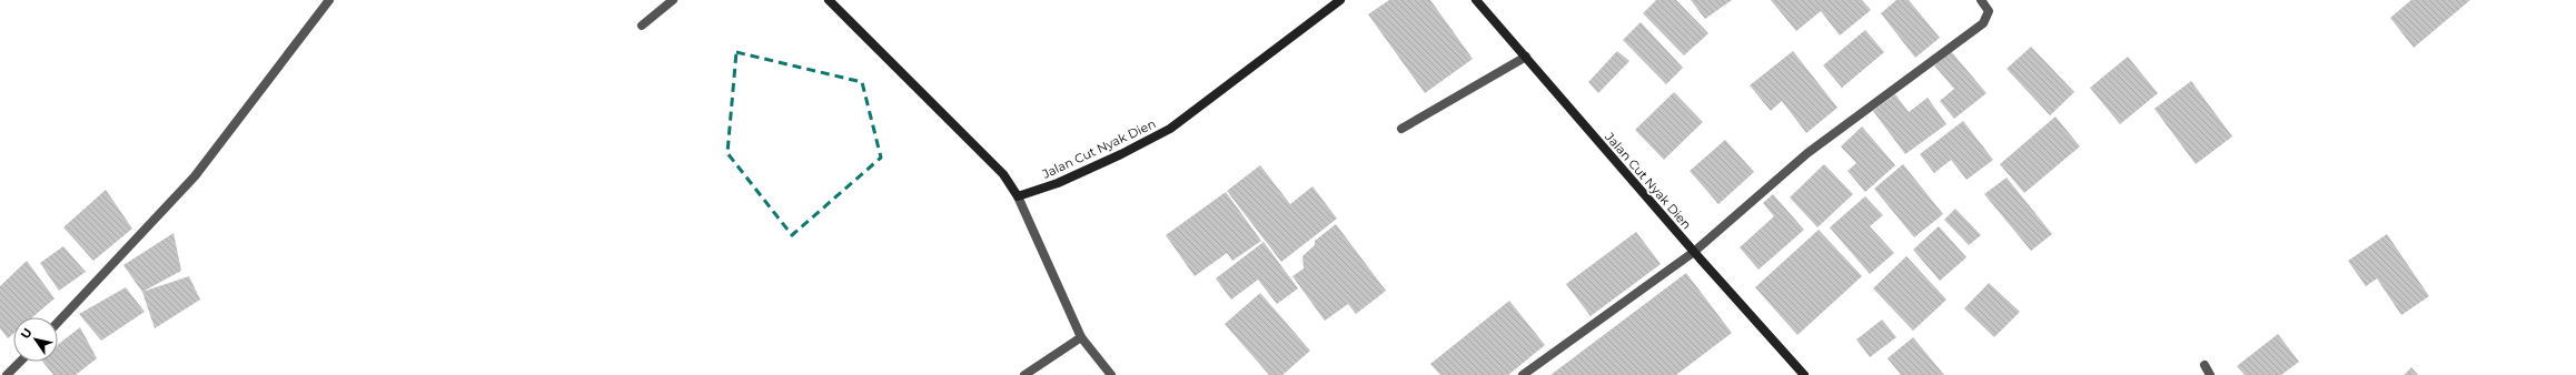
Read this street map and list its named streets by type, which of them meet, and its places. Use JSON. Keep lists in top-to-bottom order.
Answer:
{
  "streets": {
    "street": ["Jalan Cut Nyak Dien"]
  },
  "north": "top left"
}
